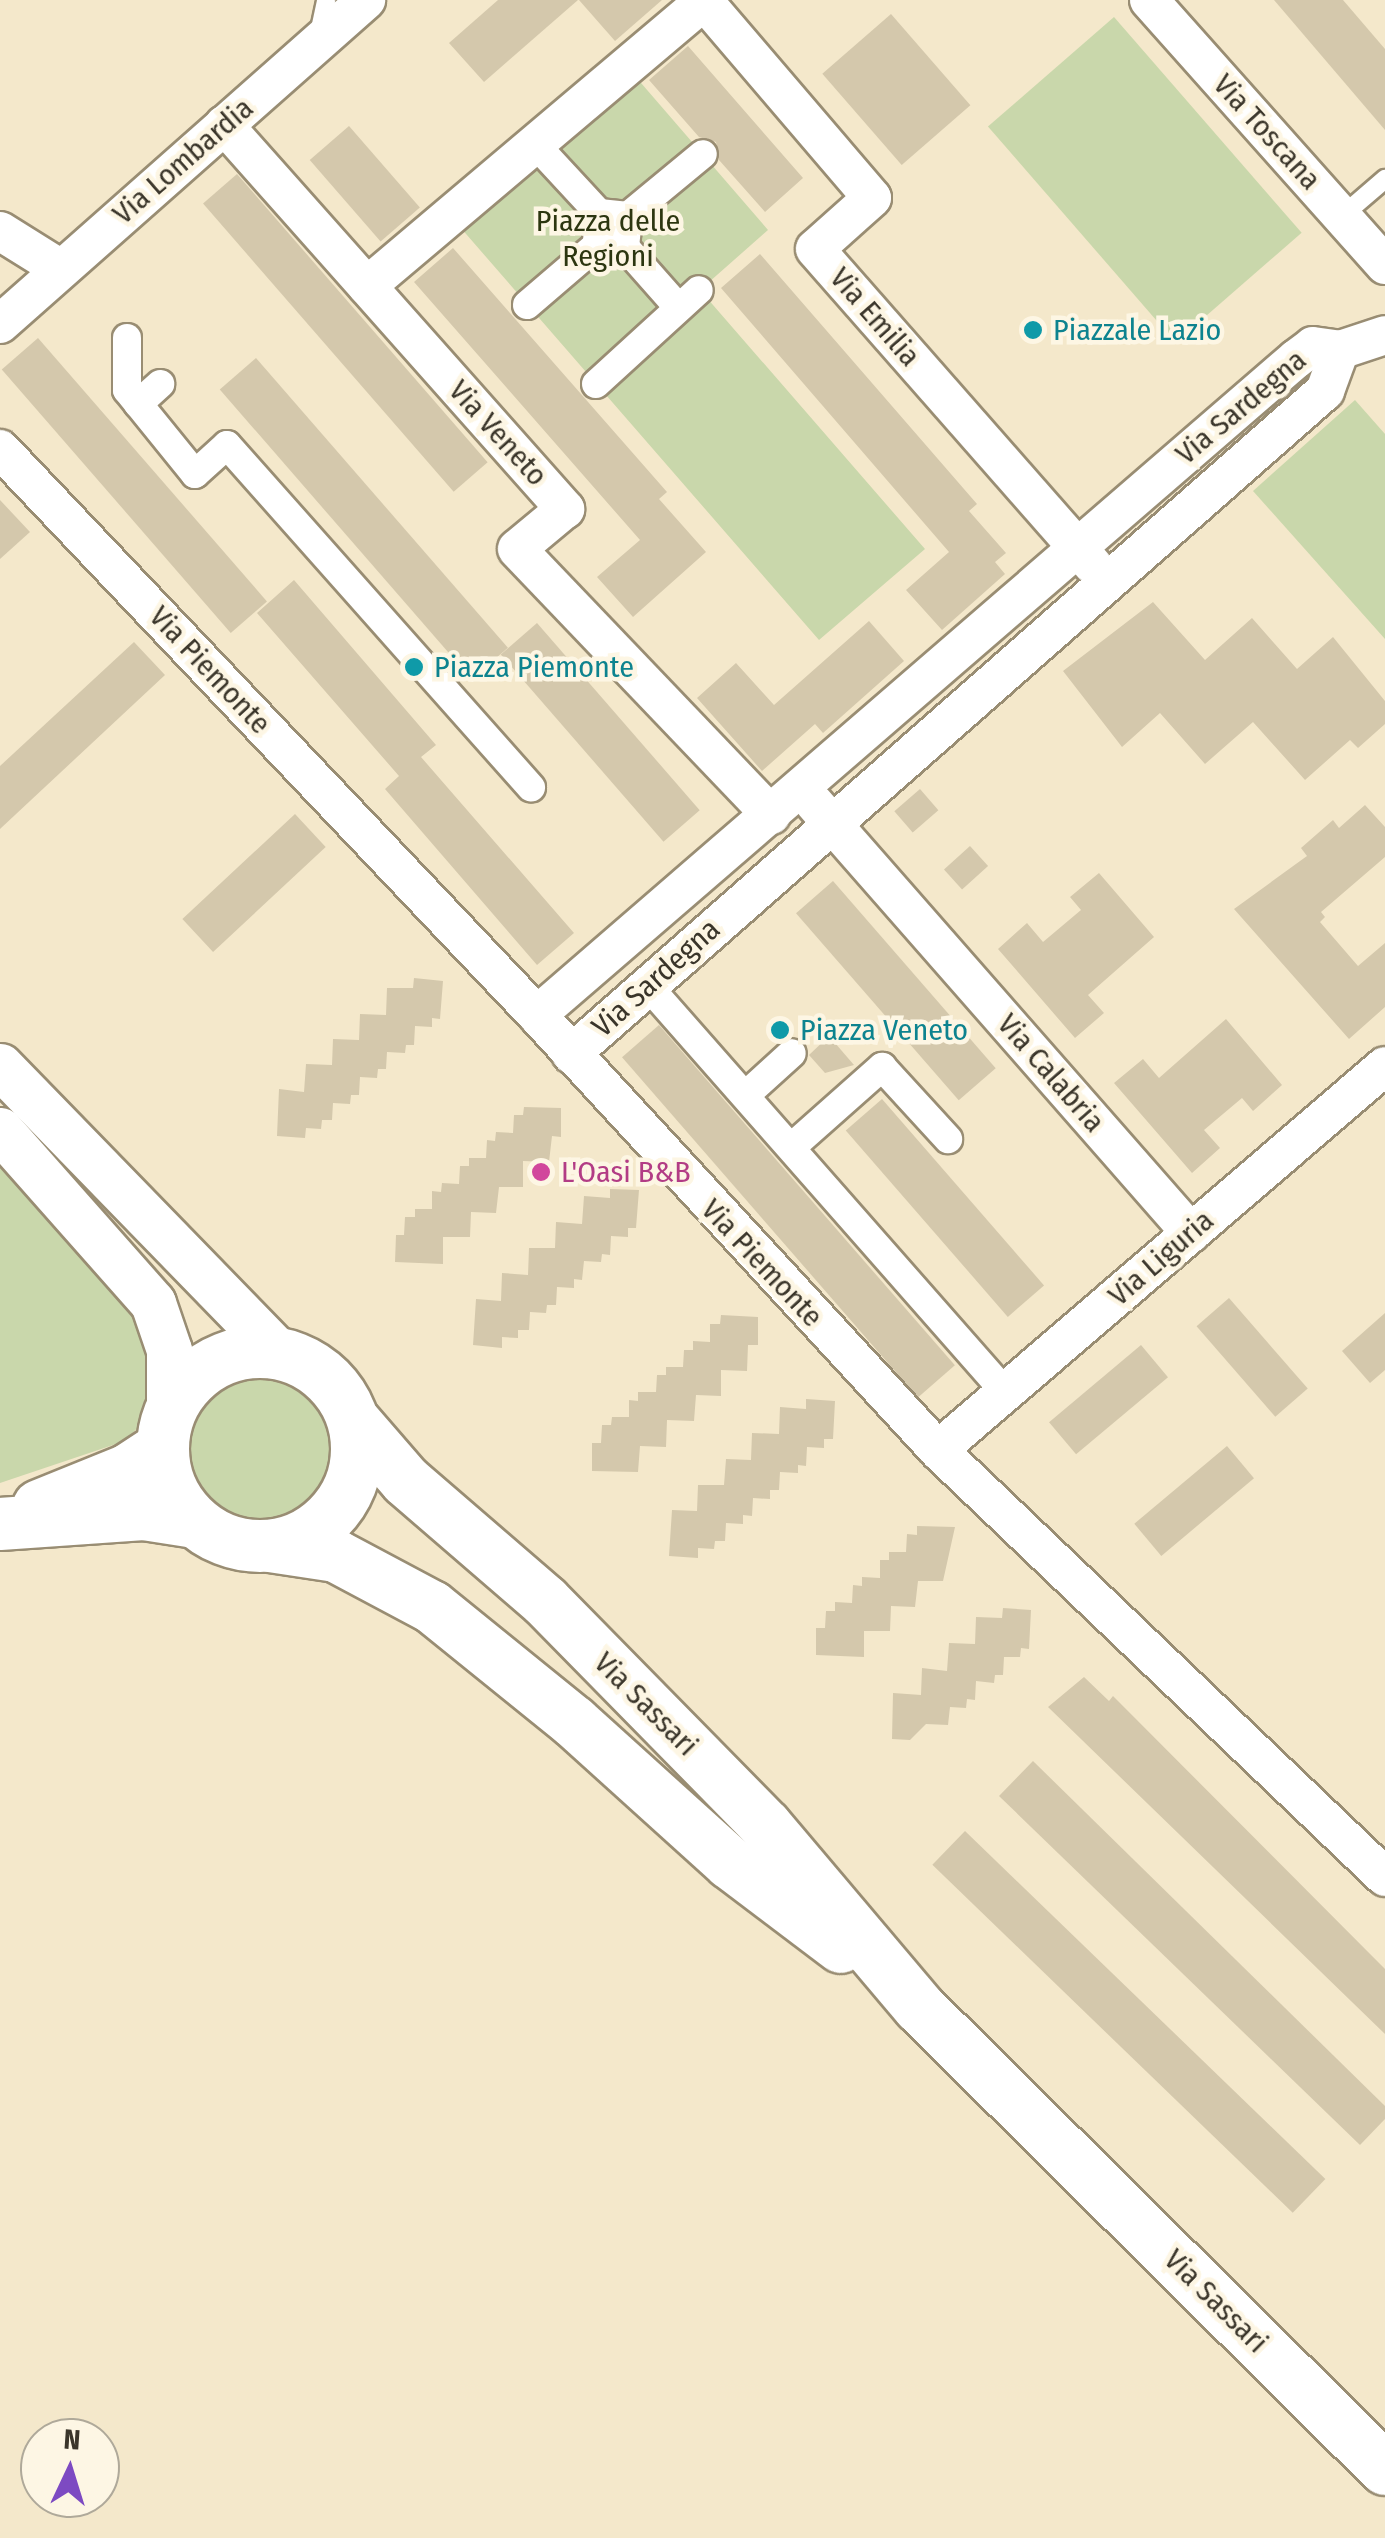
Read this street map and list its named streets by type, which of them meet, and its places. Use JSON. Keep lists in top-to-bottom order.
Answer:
{
  "streets": {
    "main road": ["Via Sassari"],
    "street": [
      "Via Toscana",
      "Via Lombardia",
      "Via Emilia",
      "Via Sardegna",
      "Via Veneto",
      "Via Piemonte",
      "Via Calabria",
      "Via Liguria"
    ]
  },
  "crossings": [
    ["Via Lombardia", "Via Veneto"],
    ["Via Emilia", "Via Sardegna"],
    ["Via Sardegna", "Via Veneto"],
    ["Via Sardegna", "Via Piemonte"],
    ["Via Sardegna", "Via Calabria"],
    ["Via Piemonte", "Via Liguria"],
    ["Via Calabria", "Via Liguria"]
  ],
  "parks": ["Piazza delle Regioni"],
  "places": [
    "Piazzale Lazio",
    "Piazza Piemonte",
    "Piazza Veneto",
    "L'Oasi B&B"
  ],
  "north": "top"
}
